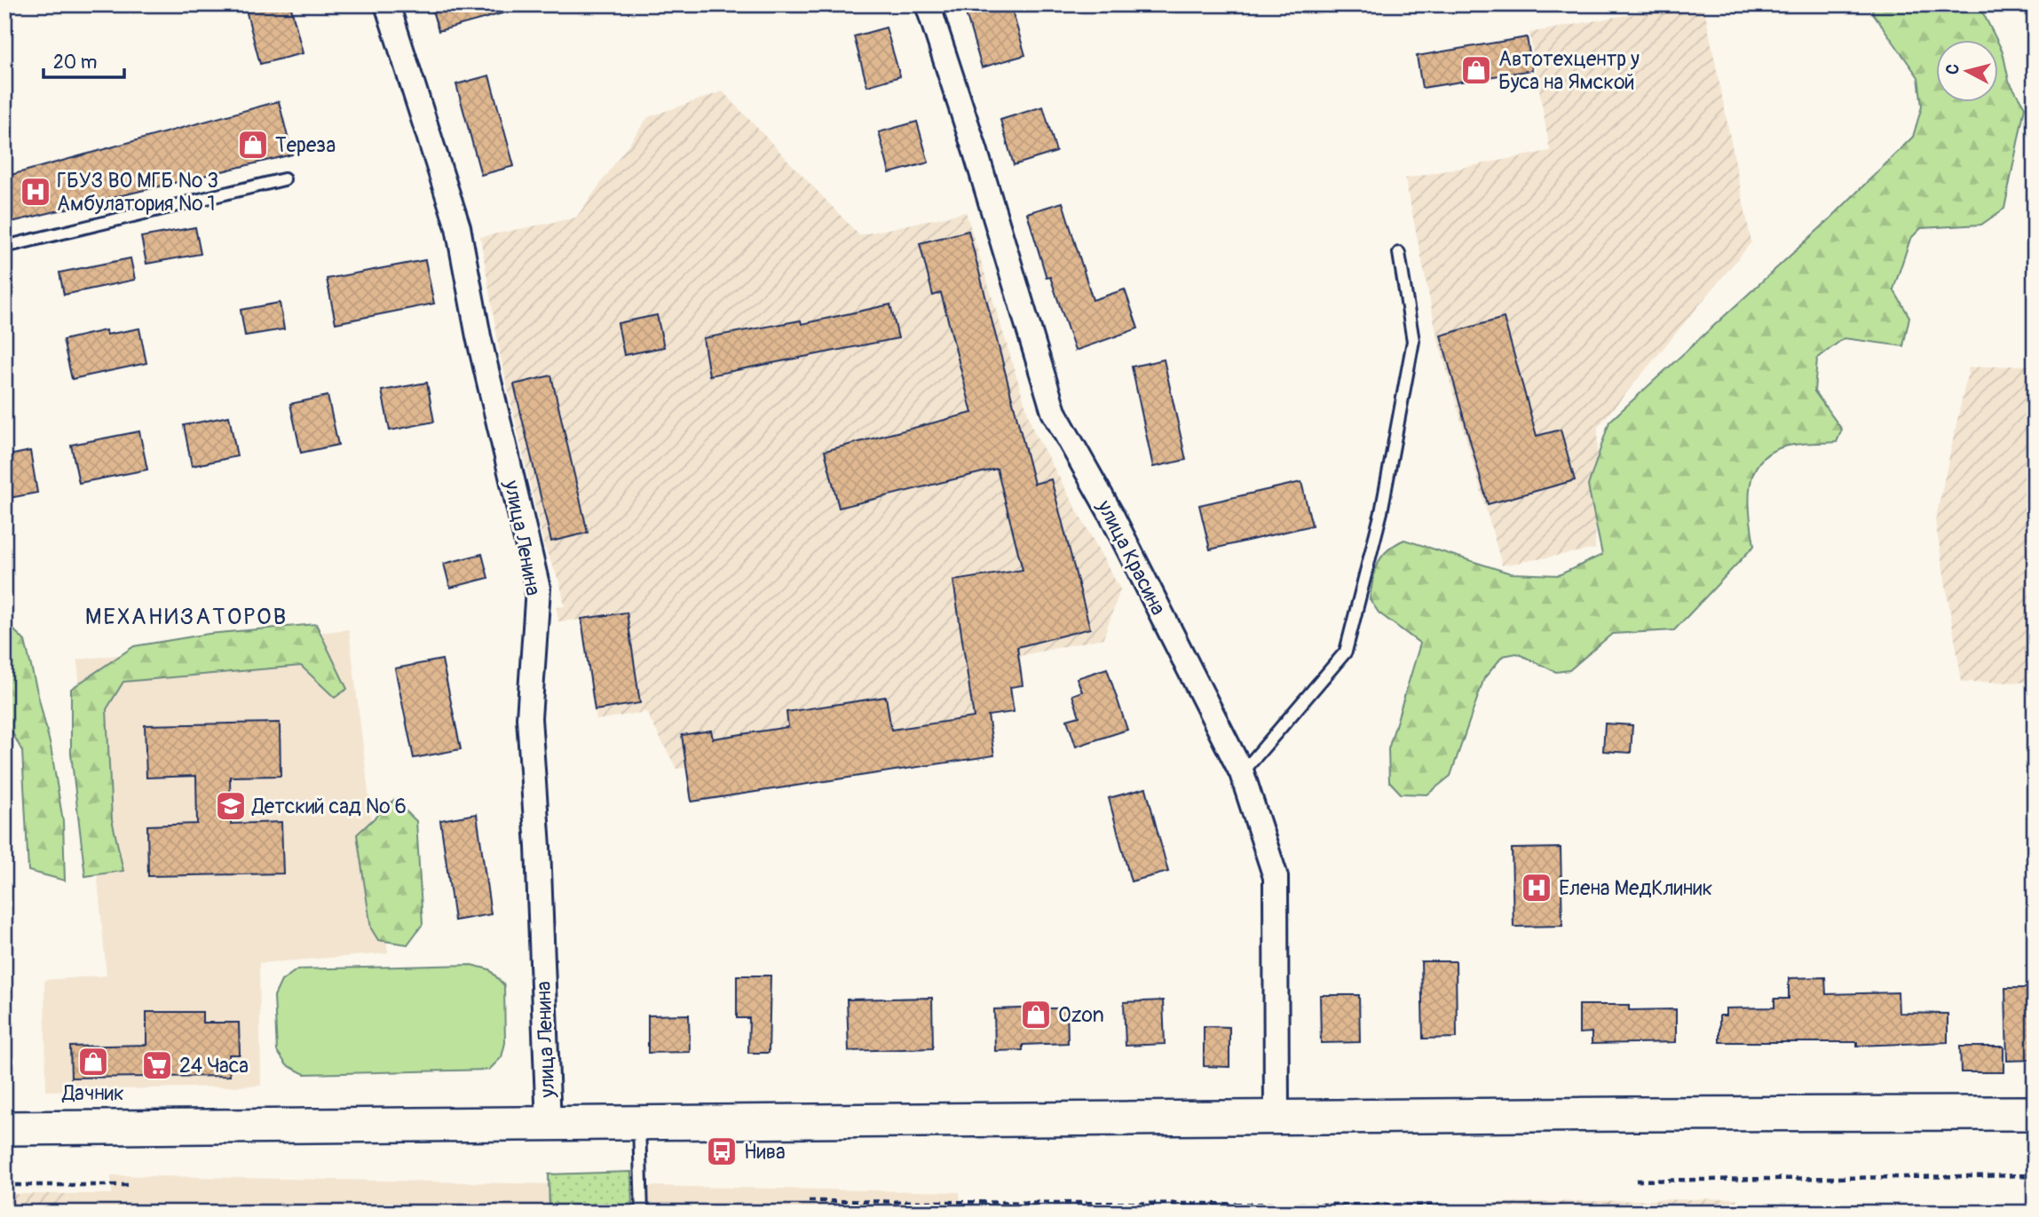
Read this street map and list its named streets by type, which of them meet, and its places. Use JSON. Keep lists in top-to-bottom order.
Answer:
{
  "streets": {
    "street": ["улица Ленина", "улица Красина"]
  },
  "districts": ["МЕХАНИЗАТОРОВ"],
  "places": {
    "shop": [
      "Автотехцентр у Буса на Ямской",
      "Тереза",
      "Ozon",
      "Дачник"
    ],
    "hospital": ["ГБУЗ ВО МГБ № 3 Амбулатория № 1", "Елена МедКлиник"],
    "school or university": ["Детский сад № 6"],
    "supermarket": ["24 Часа"],
    "bus stop": ["Нива"]
  },
  "scale_bar": "20 m",
  "north": "left"
}
